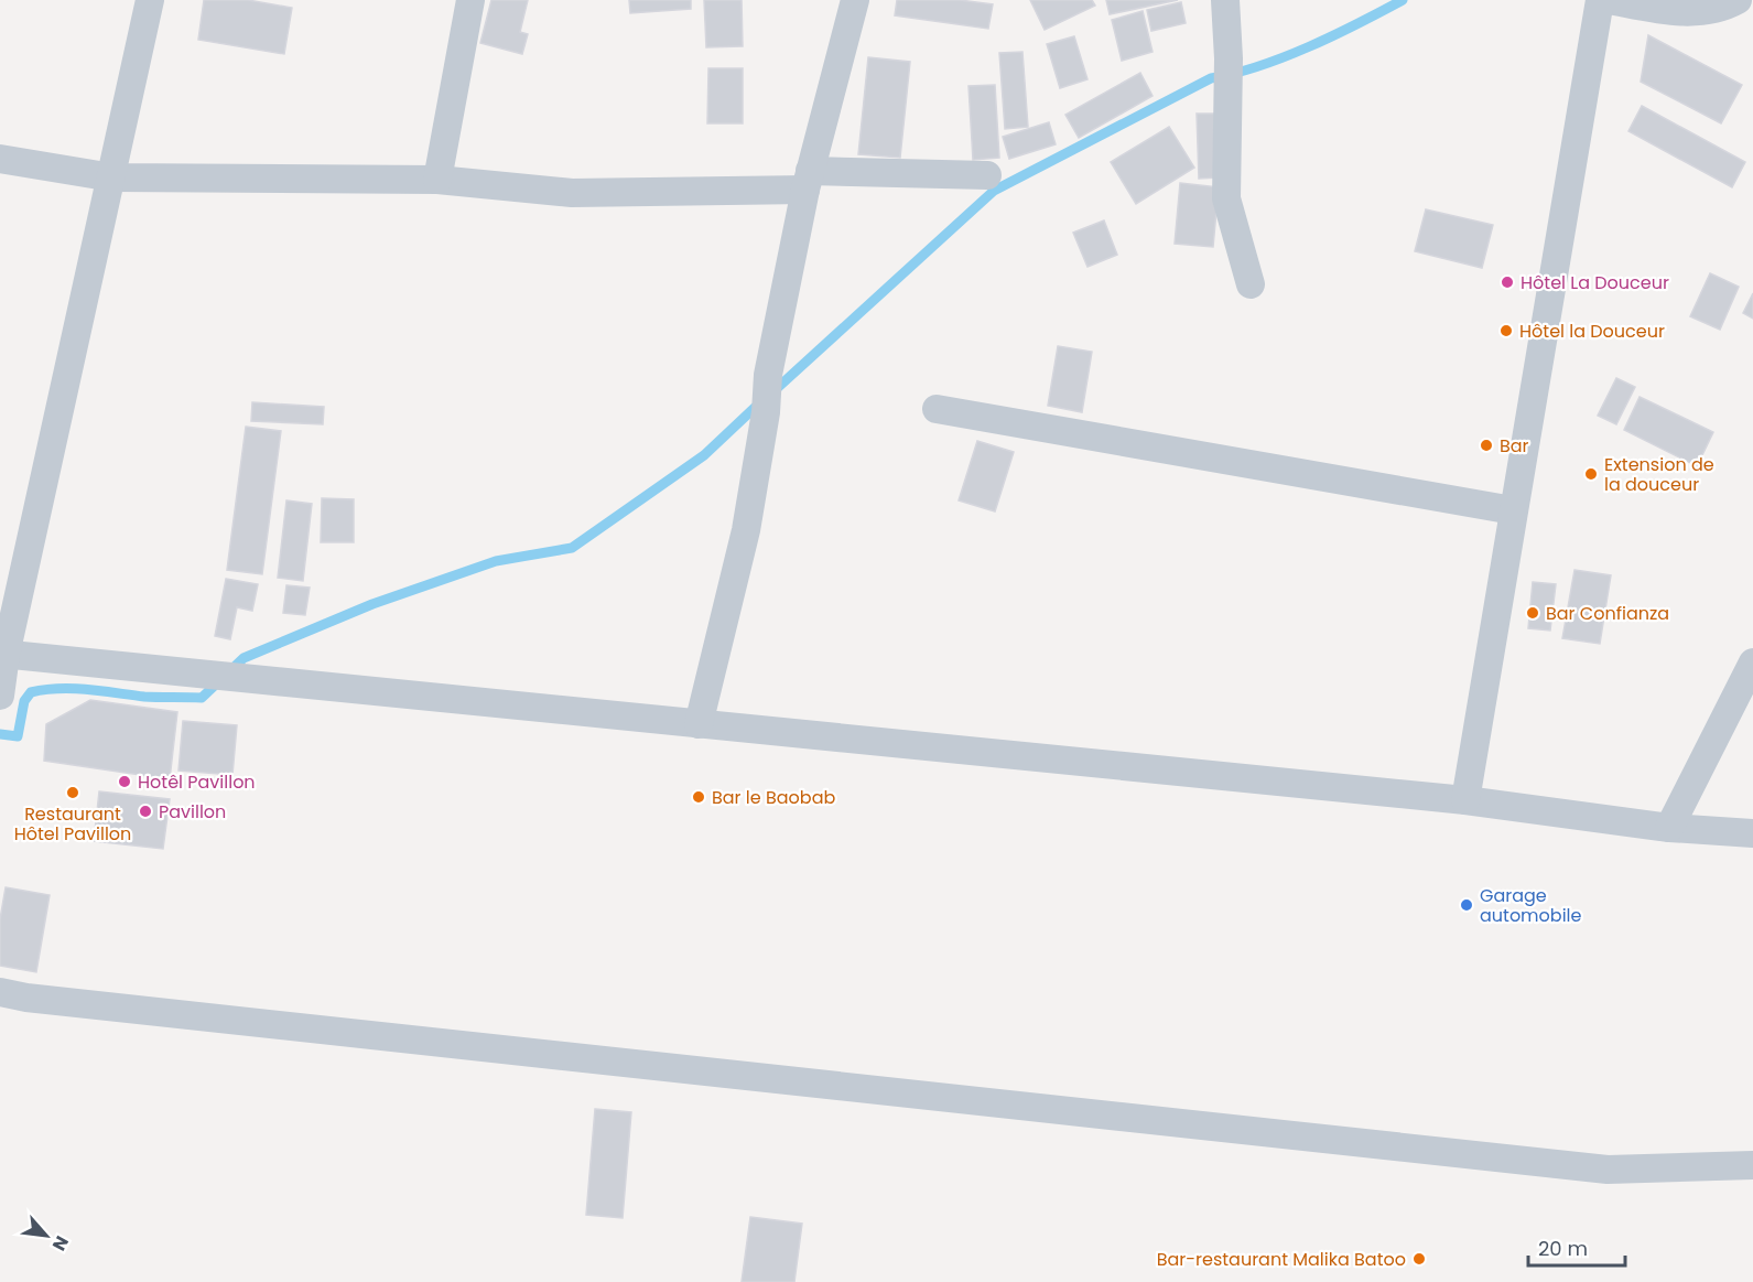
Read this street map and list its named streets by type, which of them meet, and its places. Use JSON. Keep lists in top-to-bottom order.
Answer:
{
  "places": [
    "Hôtel La Douceur",
    "Hôtel la Douceur",
    "Bar",
    "Extension de la douceur",
    "Bar Confianza",
    "Hotêl Pavillon",
    "Restaurant Hôtel Pavillon",
    "Bar le Baobab",
    "Pavillon",
    "Garage automobile",
    "Bar-restaurant Malika Batoo"
  ],
  "scale_bar": "20 m",
  "north": "bottom right"
}
